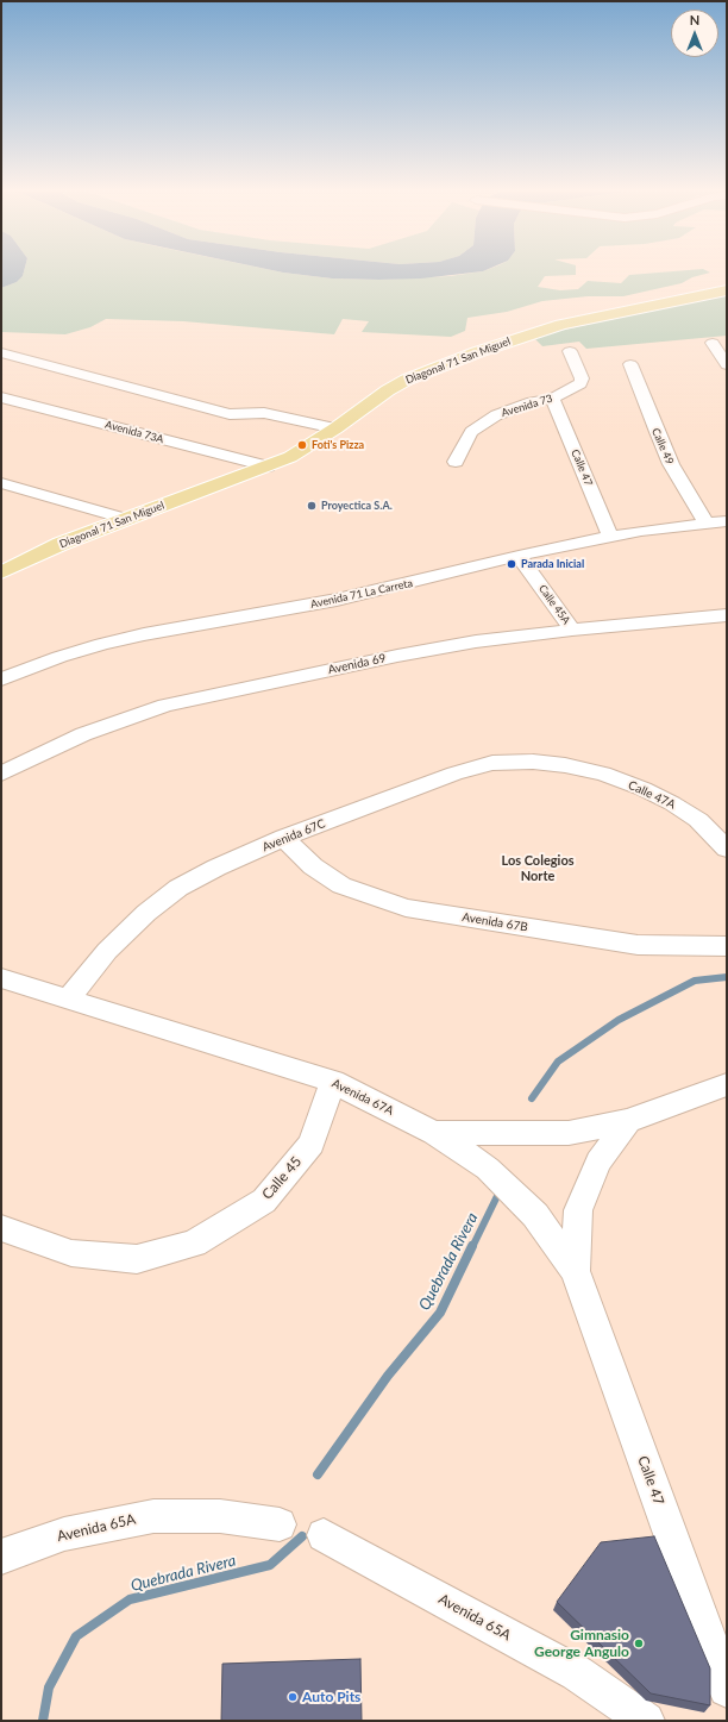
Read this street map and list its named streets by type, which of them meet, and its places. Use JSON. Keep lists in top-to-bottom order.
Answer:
{
  "streets": {
    "main road": ["Diagonal 71 San Miguel"],
    "street": [
      "Avenida 73",
      "Avenida 73A",
      "Calle 49",
      "Calle 47",
      "Avenida 71 La Carreta",
      "Calle 45A",
      "Avenida 69",
      "Calle 47A",
      "Avenida 67C",
      "Avenida 67B",
      "Avenida 67A",
      "Calle 45",
      "Avenida 65A"
    ]
  },
  "crossings": [
    ["Diagonal 71 San Miguel", "Avenida 73A"],
    ["Avenida 73", "Calle 47"],
    ["Calle 49", "Avenida 71 La Carreta"],
    ["Calle 47", "Avenida 71 La Carreta"],
    ["Calle 47", "Avenida 67A"],
    ["Avenida 71 La Carreta", "Calle 45A"],
    ["Calle 45A", "Avenida 69"],
    ["Calle 47A", "Avenida 67C"],
    ["Avenida 67C", "Avenida 67B"],
    ["Avenida 67C", "Avenida 67A"],
    ["Avenida 67A", "Calle 45"]
  ],
  "districts": ["Los Colegios Norte"],
  "water": ["Quebrada Rivera"],
  "places": [
    "Foti's Pizza",
    "Proyectica S.A.",
    "Parada Inicial",
    "Gimnasio George Angulo",
    "Auto Pits"
  ],
  "north": "top"
}
